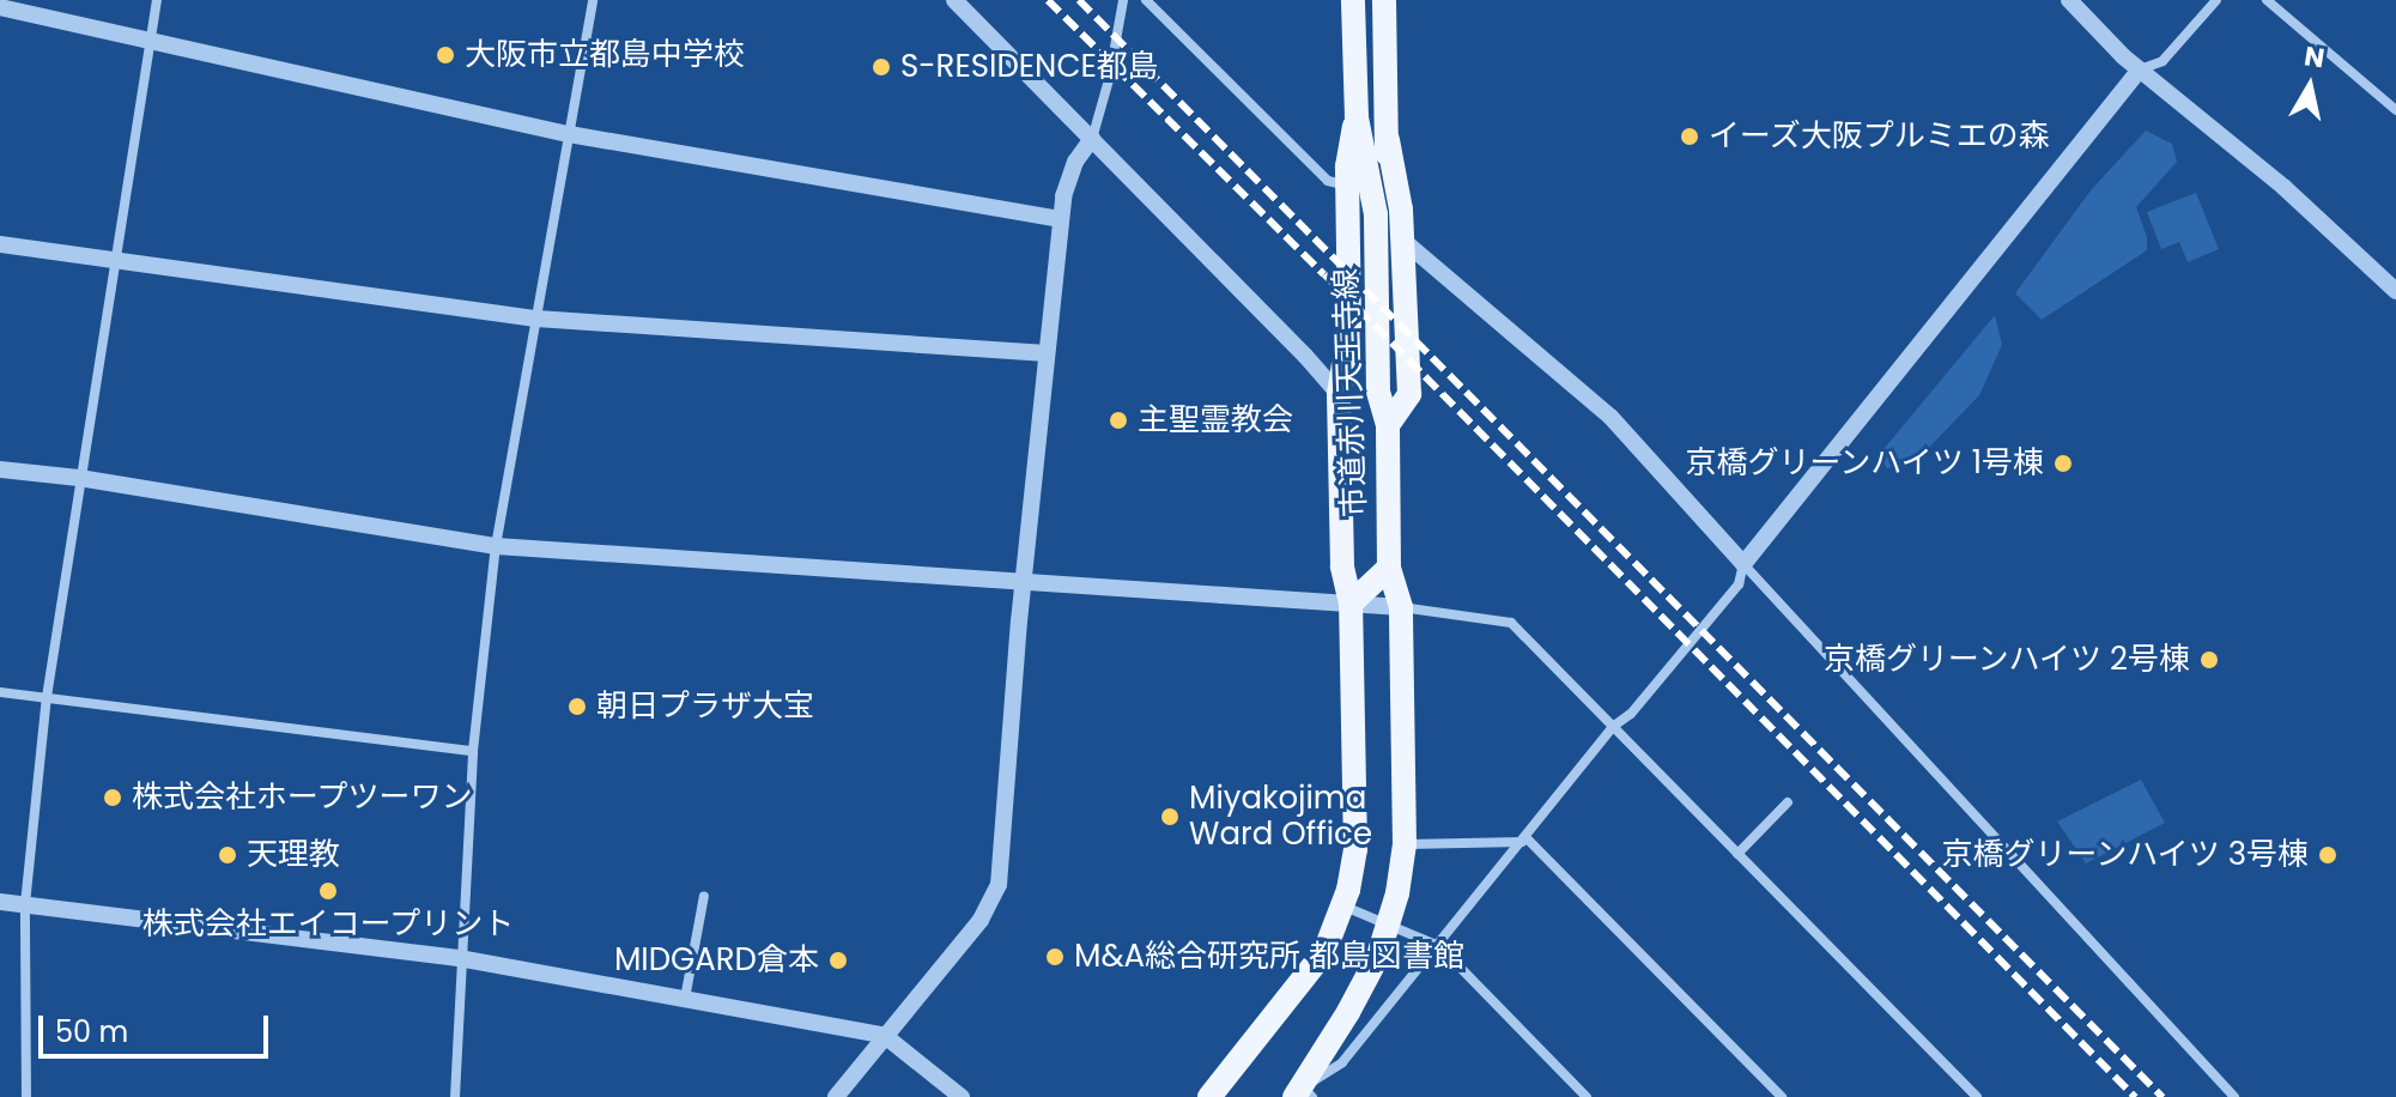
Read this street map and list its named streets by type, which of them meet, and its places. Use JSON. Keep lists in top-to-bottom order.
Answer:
{
  "streets": {
    "main road": ["市道赤川天王寺線"]
  },
  "places": [
    "大阪市立都島中学校",
    "S-RESIDENCE都島",
    "イーズ大阪プルミエの森",
    "主聖霊教会",
    "京橋グリーンハイツ 1号棟",
    "京橋グリーンハイツ 2号棟",
    "朝日プラザ大宝",
    "株式会社ホープツーワン",
    "Miyakojima Ward Office",
    "天理教",
    "京橋グリーンハイツ 3号棟",
    "株式会社エイコープリント",
    "M&A総合研究所 都島図書館",
    "MIDGARD倉本"
  ],
  "scale_bar": "50 m",
  "north": "top"
}
